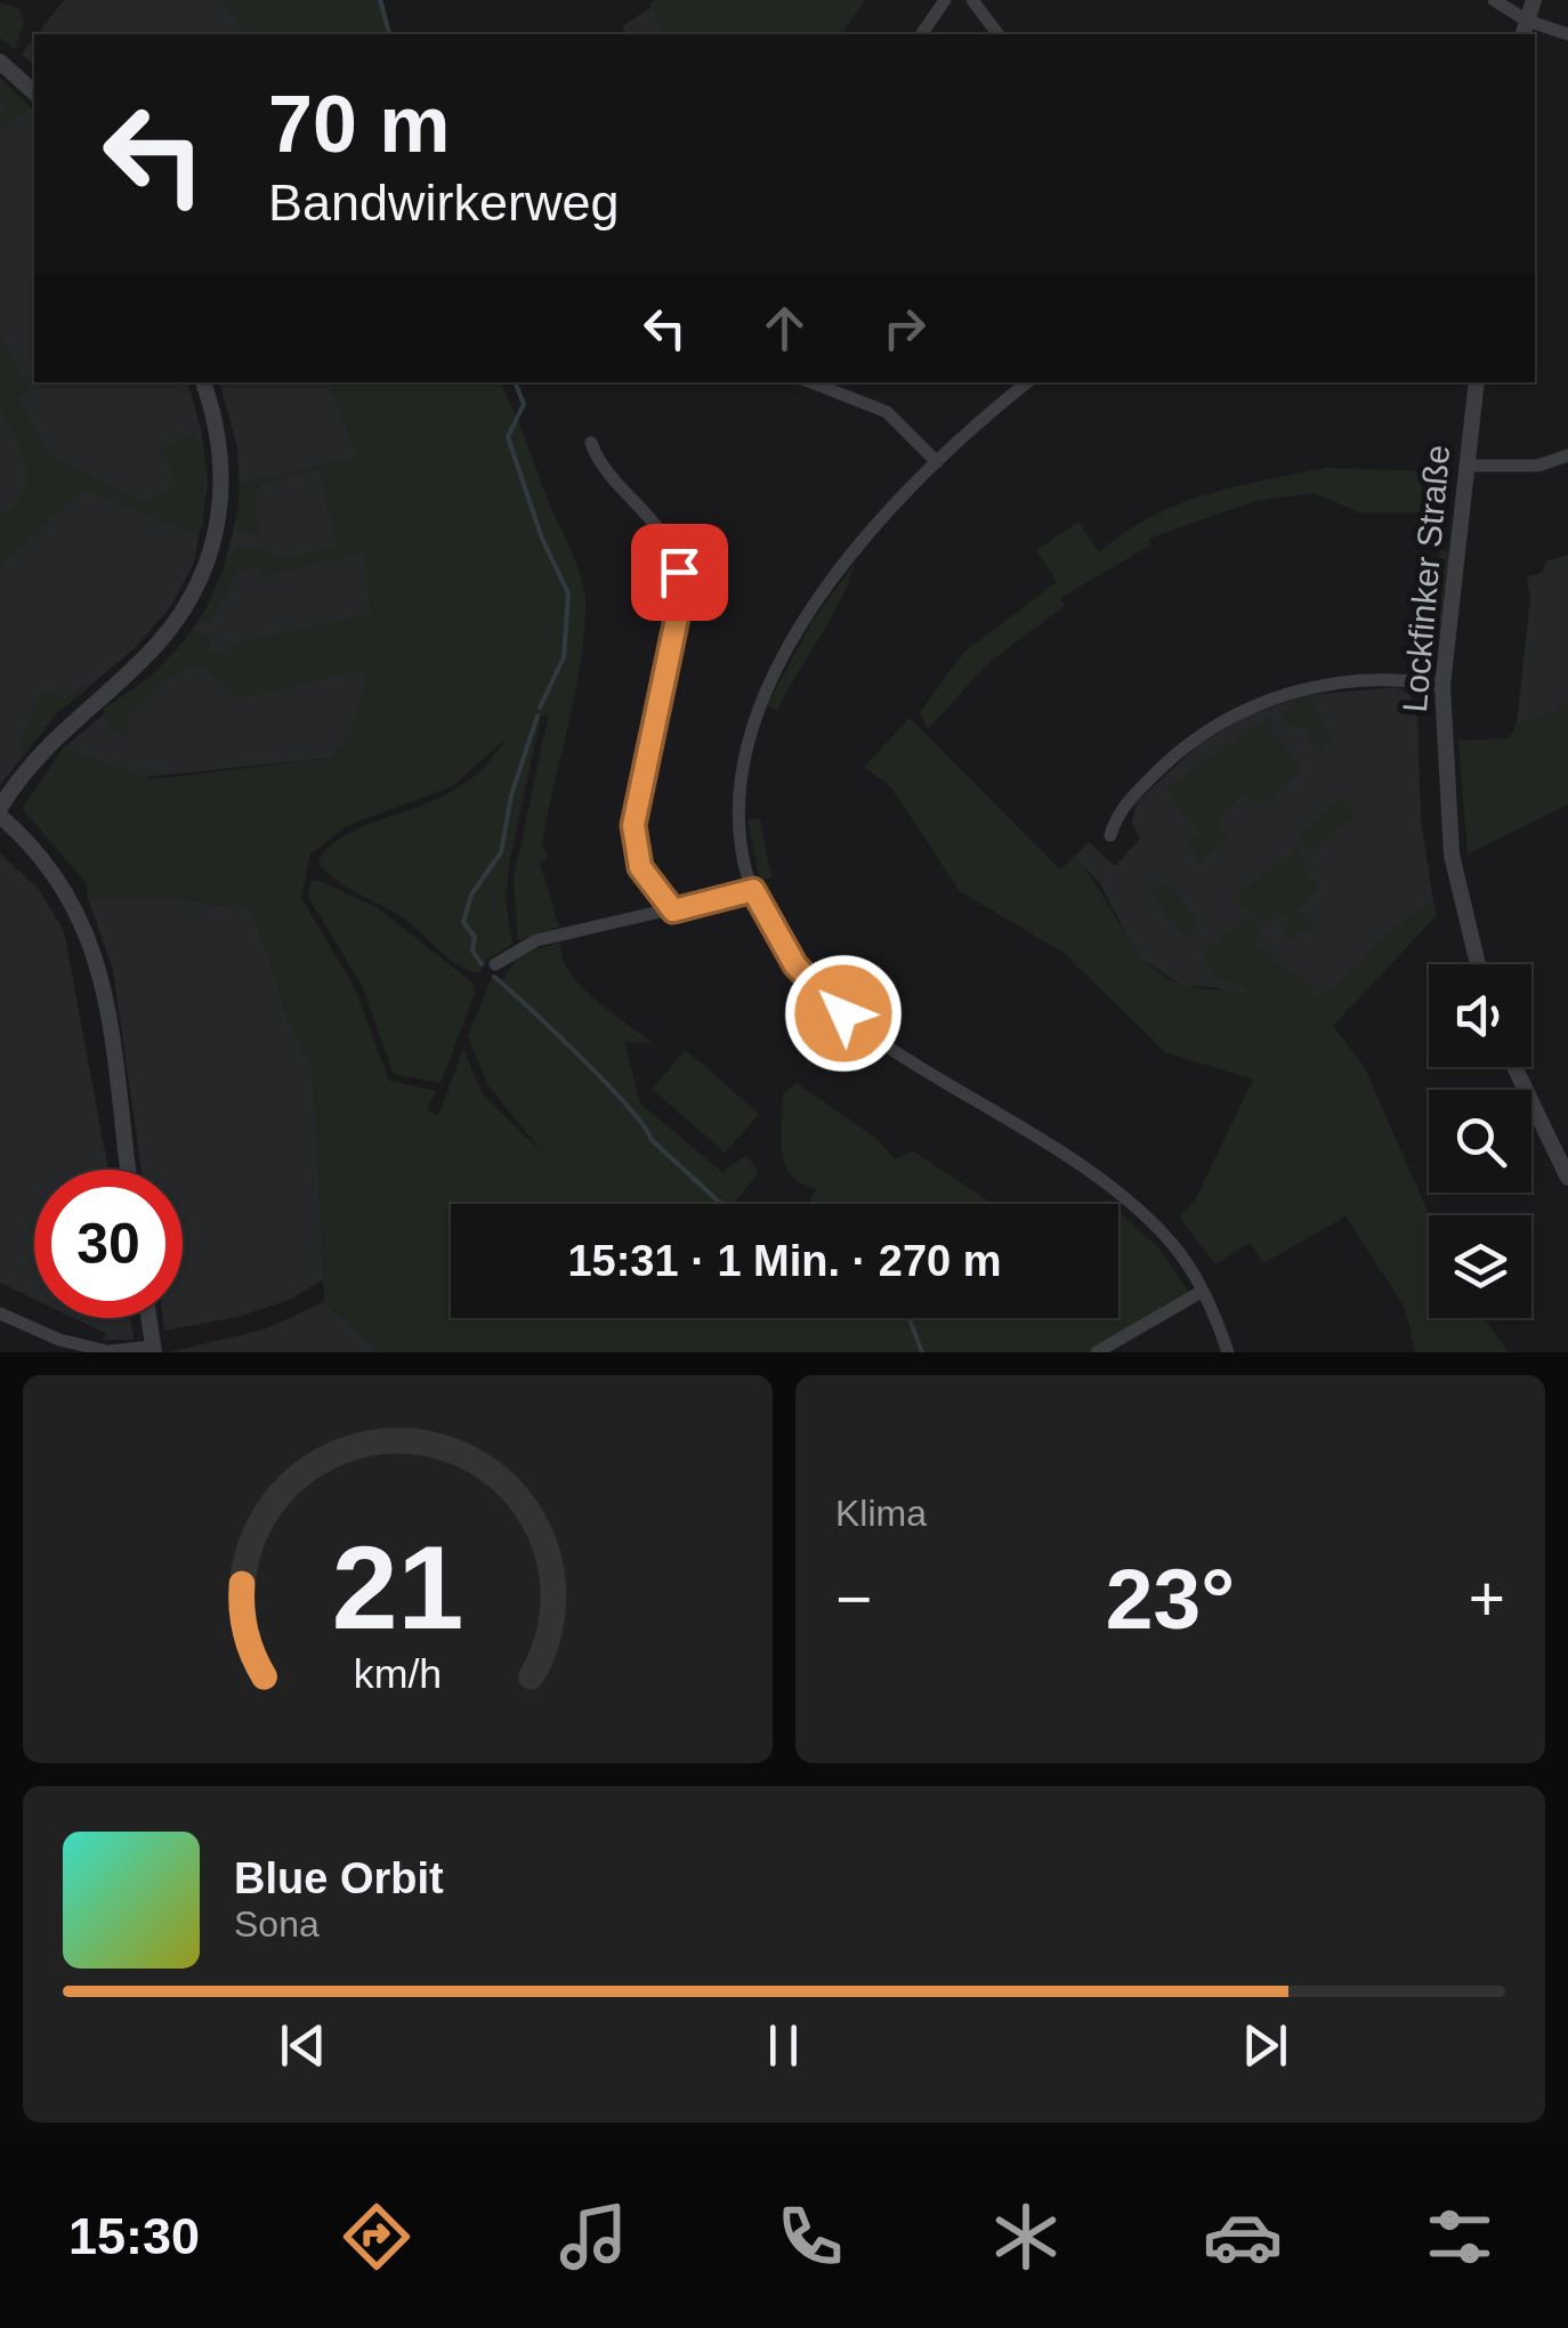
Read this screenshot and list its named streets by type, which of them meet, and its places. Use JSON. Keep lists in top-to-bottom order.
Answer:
{
  "streets": {
    "street": ["Lockfinker Straße"]
  },
  "page": {
    "turn": ["70 m", "Bandwirkerweg"],
    "limit": "30",
    "trip": "15:31 · 1 Min. · 270 m",
    "tile": "Klima",
    "heat": ["−", "23°", "+"],
    "song": ["Blue Orbit", "Sona"],
    "tabs": "15:30",
    "gauge": ["21", "km/h"]
  }
}
